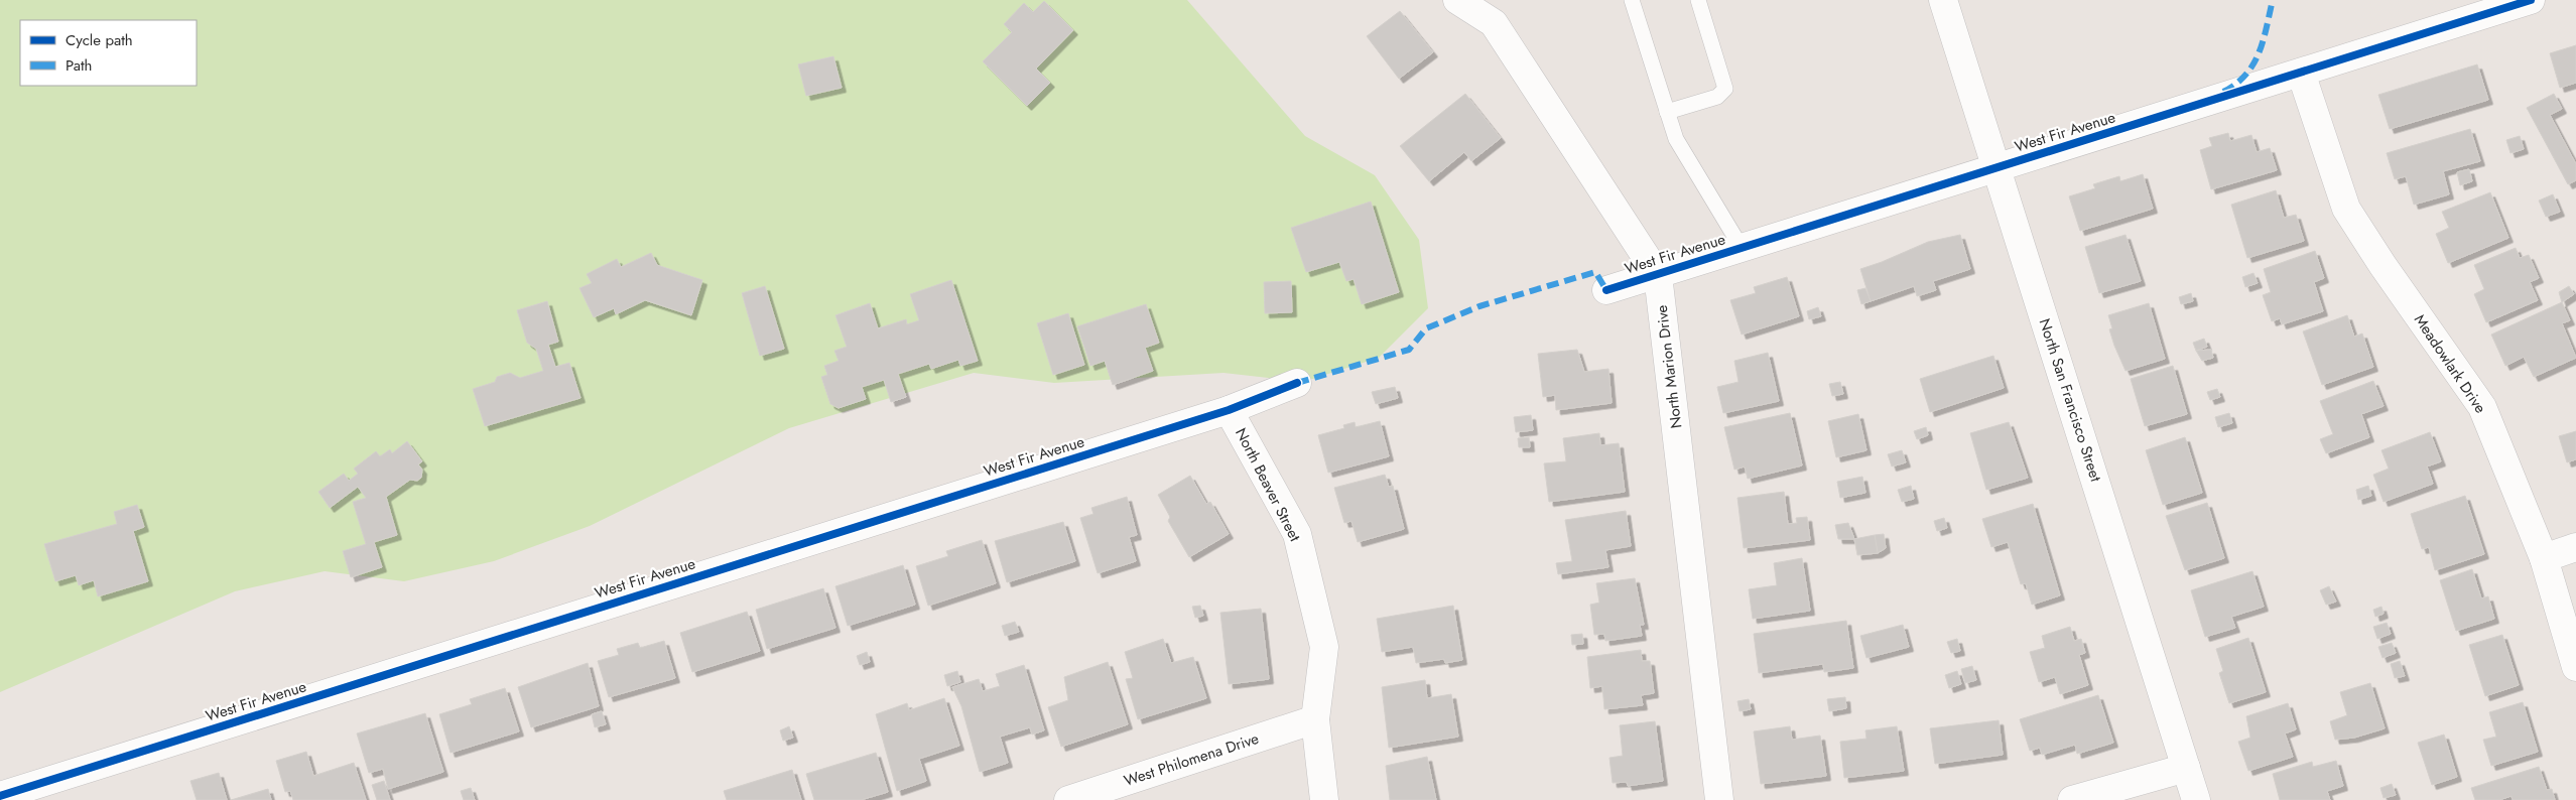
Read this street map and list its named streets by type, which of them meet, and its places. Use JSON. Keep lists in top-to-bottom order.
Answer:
{
  "streets": {
    "street": [
      "West Fir Avenue",
      "Meadowlark Drive",
      "North Marion Drive",
      "North San Francisco Street",
      "North Beaver Street",
      "West Philomena Drive"
    ]
  },
  "crossings": [
    ["West Fir Avenue", "Meadowlark Drive"],
    ["West Fir Avenue", "North Marion Drive"],
    ["West Fir Avenue", "North San Francisco Street"],
    ["West Fir Avenue", "North Beaver Street"],
    ["North Beaver Street", "West Philomena Drive"]
  ],
  "legend": ["Cycle path", "Path"]
}
